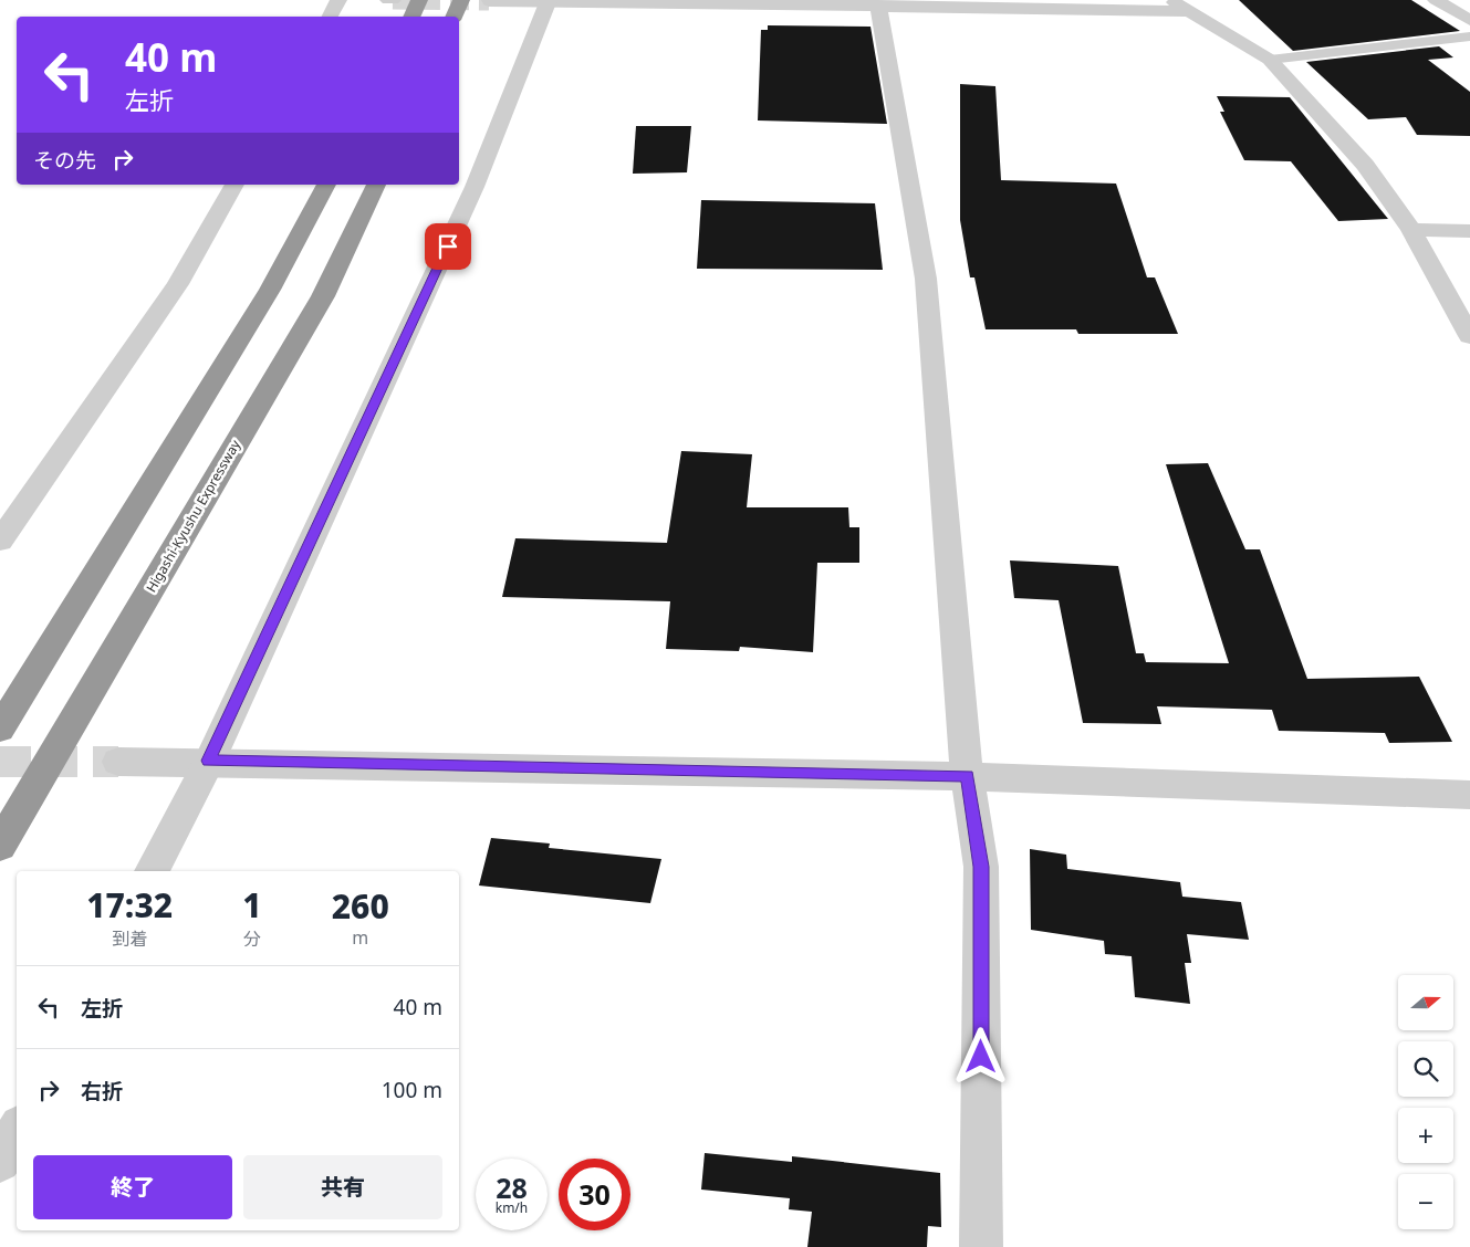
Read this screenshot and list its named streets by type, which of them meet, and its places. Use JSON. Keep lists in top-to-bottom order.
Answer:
{
  "streets": {
    "highway": ["Higashi-Kyushu Expressway"]
  },
  "north": "right",
  "page": {
    "turn": ["40 m", "左折"],
    "then": "その先",
    "eta": [
      "17:32",
      "到着",
      "1",
      "分",
      "260",
      "m"
    ],
    "list": [
      {
        "name": "左折",
        "value": "40 m"
      },
      {
        "name": "右折",
        "value": "100 m"
      }
    ],
    "map_buttons": ["+", "−"],
    "buttons": ["終了", "共有"],
    "speed": "28 km/h",
    "limit": "30"
  }
}
